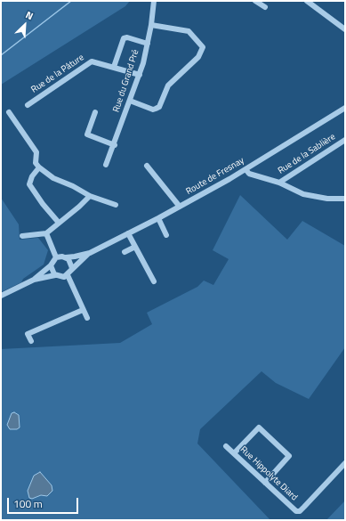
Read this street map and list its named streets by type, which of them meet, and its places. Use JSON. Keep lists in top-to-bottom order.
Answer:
{
  "streets": {
    "street": [
      "Rue de la Pâture",
      "Rue du Grand Pré",
      "Rue de la Sablière",
      "Route de Fresnay",
      "Rue Hippolyte Diard"
    ]
  },
  "crossings": [
    ["Rue de la Pâture", "Rue du Grand Pré"]
  ],
  "scale_bar": "100 m",
  "north": "top right"
}
